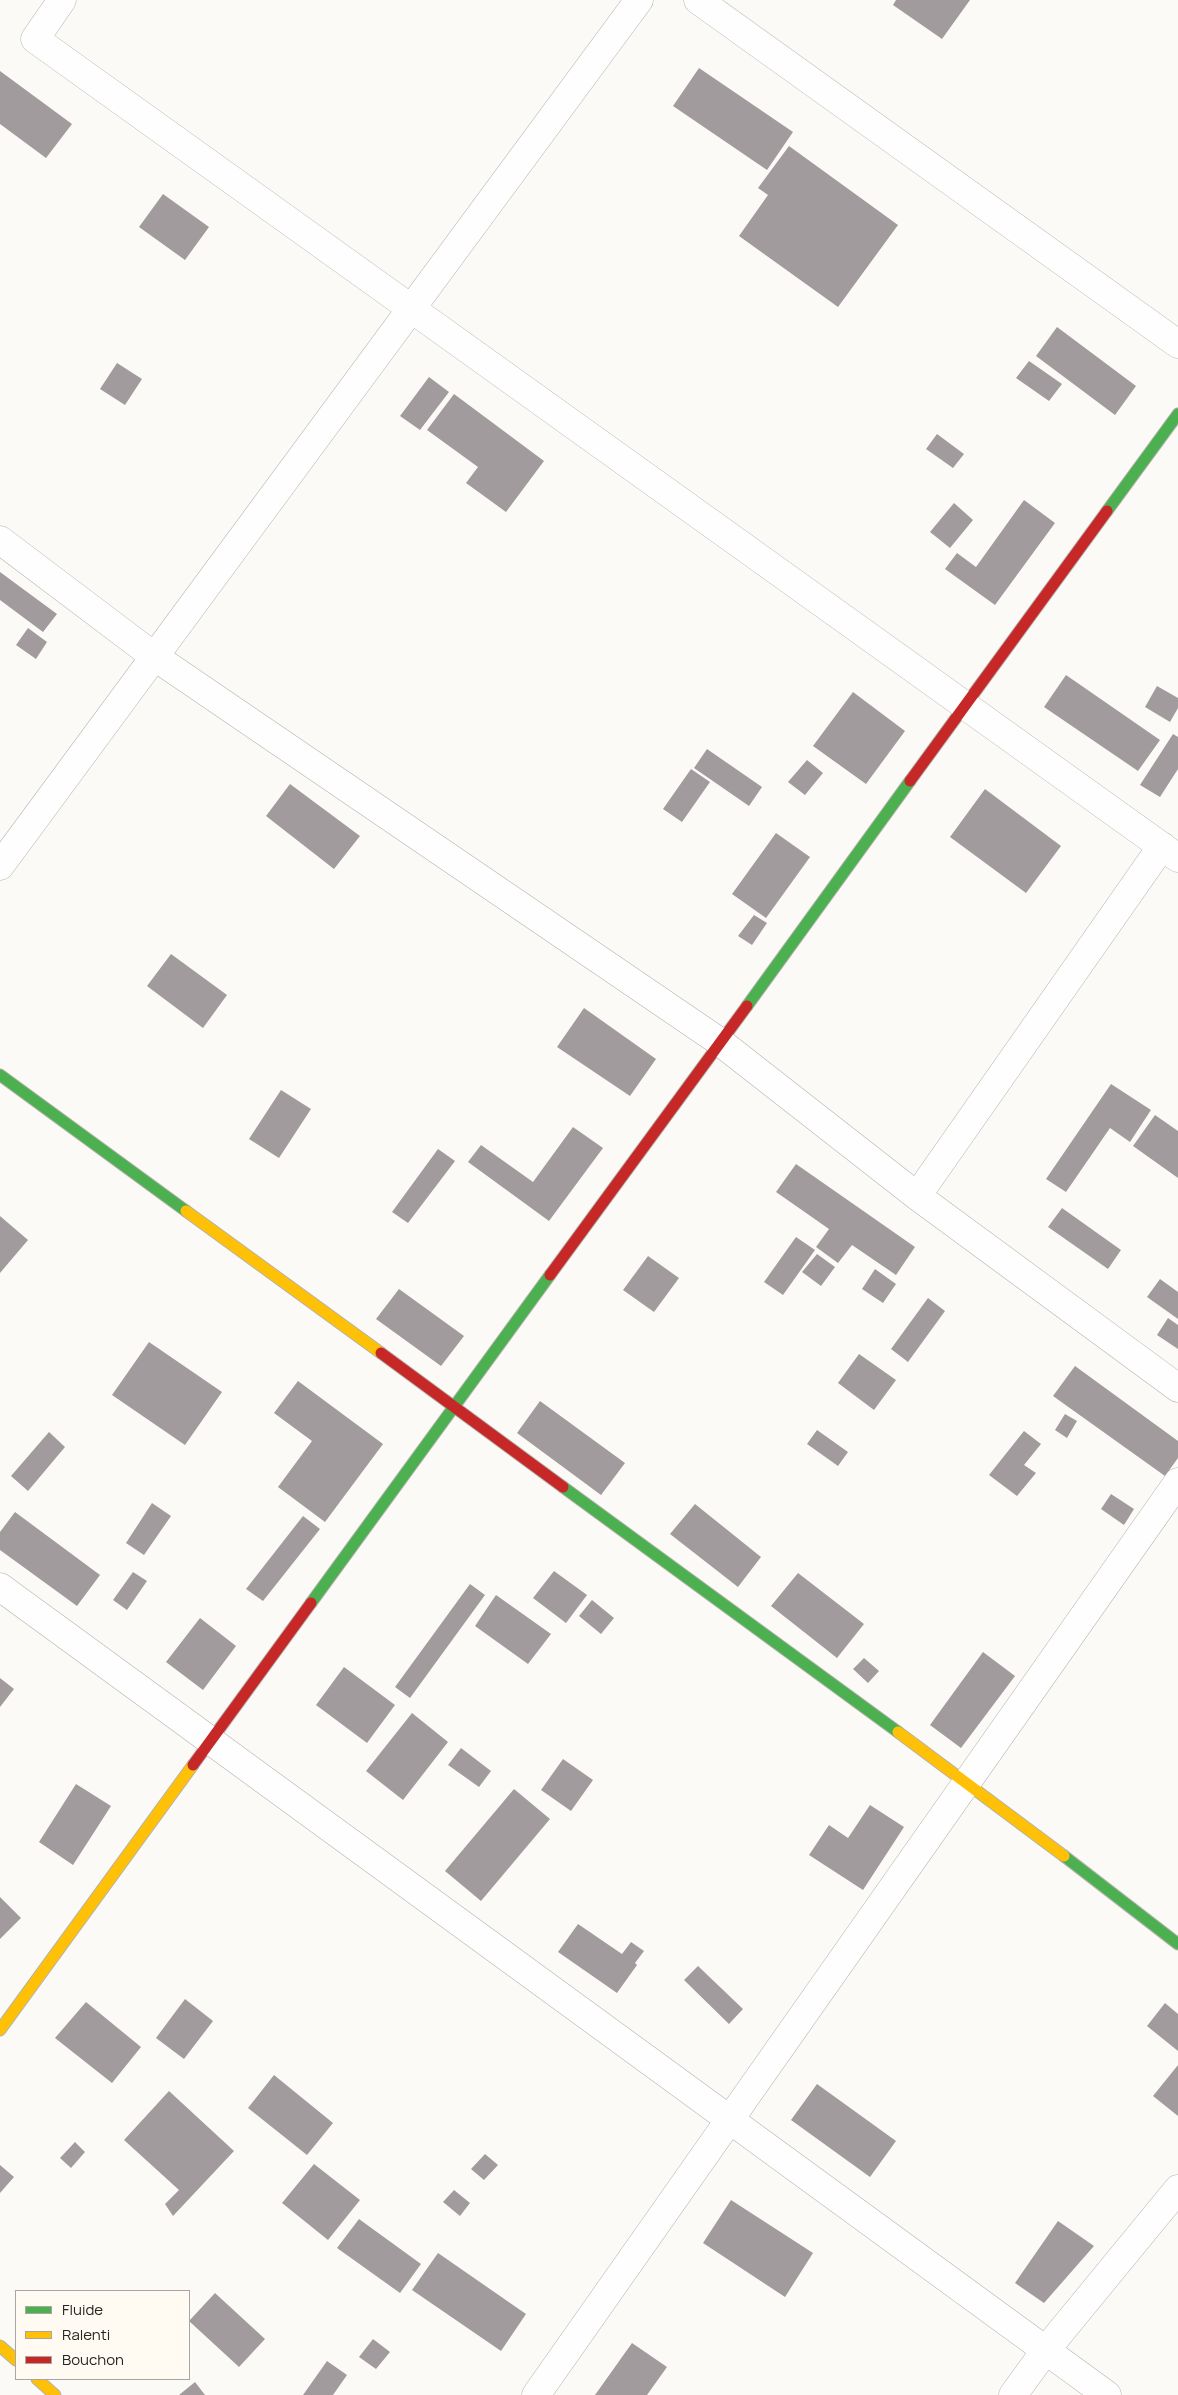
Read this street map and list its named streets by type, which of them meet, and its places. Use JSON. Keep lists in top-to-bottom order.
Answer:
{
  "legend": ["Fluide", "Ralenti", "Bouchon"]
}
